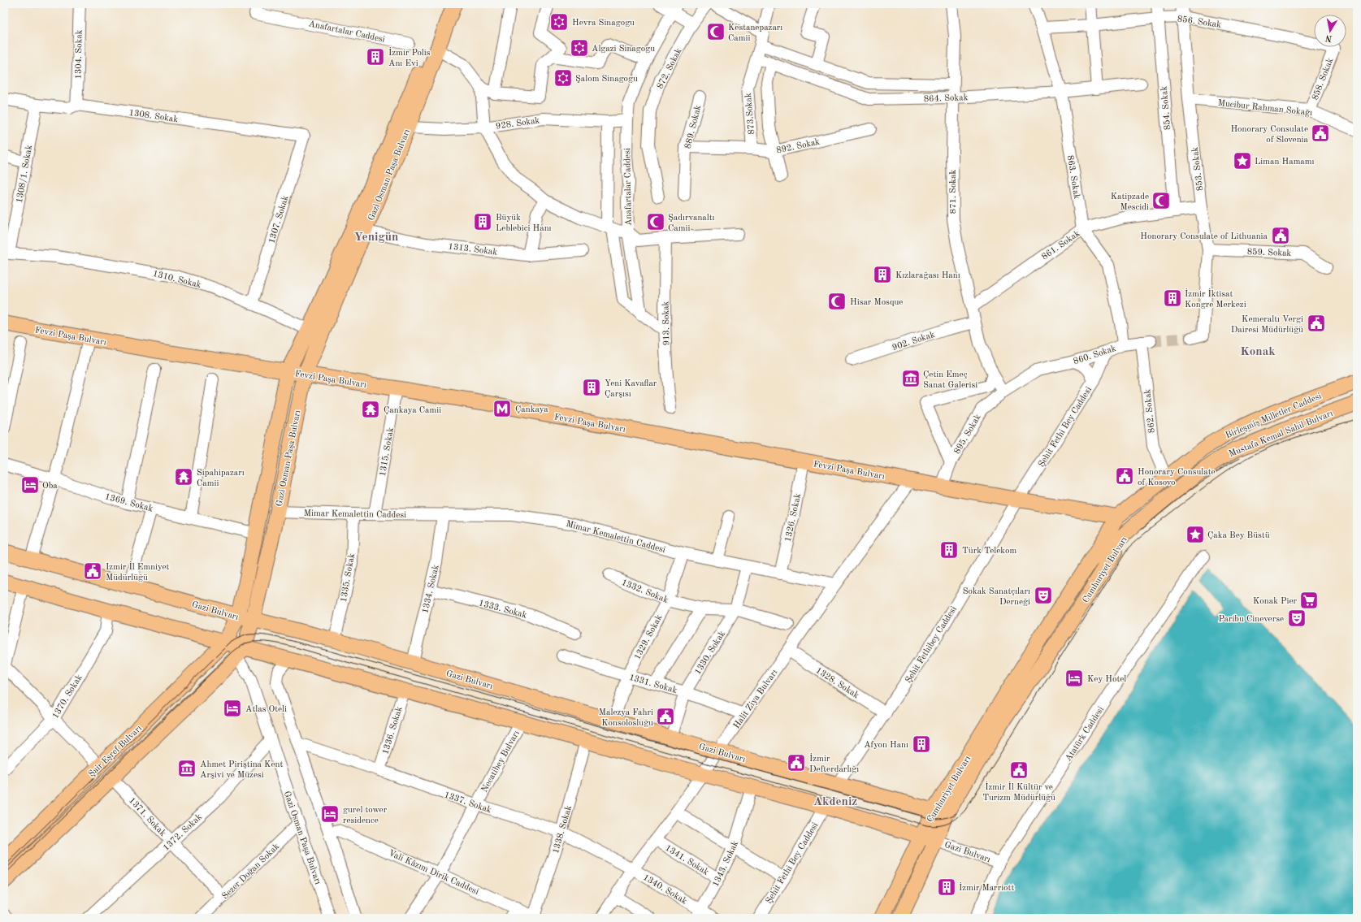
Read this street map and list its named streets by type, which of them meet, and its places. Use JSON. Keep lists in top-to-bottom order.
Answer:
{
  "streets": {
    "main road": [
      "Gazi Osman Paşa Bulvarı",
      "Fevzi Paşa Bulvarı",
      "Birleşmiş Milletler Caddesi",
      "Mustafa Kemal Sahil Bulvarı",
      "Cumhuriyet Bulvarı",
      "Gazi Bulvarı",
      "Şair Eşref Bulvarı"
    ],
    "street": [
      "856. Sokak",
      "Anafartalar Caddesi",
      "1304. Sokak",
      "872. Sokak",
      "858. Sokak",
      "864. Sokak",
      "Mucibur Rahman Sokağı",
      "854. Sokak",
      "873.Sokak",
      "1308. Sokak",
      "928. Sokak",
      "889. Sokak",
      "892. Sokak",
      "853. Sokak",
      "1308/1. Sokak",
      "863. Sokak",
      "871. Sokak",
      "1307. Sokak",
      "861. Sokak",
      "1313. Sokak",
      "859. Sokak",
      "1310. Sokak",
      "913. Sokak",
      "902. Sokak",
      "860. Sokak",
      "862. Sokak",
      "Şehit Fethi Bey Caddesi",
      "895. Sokak",
      "1315. Sokak",
      "1369. Sokak",
      "Mimar Kemalettin Caddesi",
      "1326. Sokak",
      "1335. Sokak",
      "1334. Sokak",
      "1332. Sokak",
      "1333. Sokak",
      "1329. Sokak",
      "Şehit Fethibey Caddesi",
      "1330. Sokak",
      "1328. Sokak",
      "1331. Sokak",
      "1370. Sokak",
      "Halit Ziya Bulvarı",
      "1336. Sokak",
      "Atatürk Caddesi",
      "Necatibey Bulvarı",
      "1337. Sokak",
      "1371. Sokak",
      "1338. Sokak",
      "1372. Sokak",
      "1341. Sokak",
      "1343. Sokak",
      "Sezer Doğan Sokak",
      "Vali Kâzım Dirik Caddesi",
      "1340. Sokak"
    ]
  },
  "crossings": [
    ["856. Sokak", "858. Sokak"],
    ["856. Sokak", "854. Sokak"],
    ["856. Sokak", "853. Sokak"],
    ["856. Sokak", "863. Sokak"],
    ["Anafartalar Caddesi", "928. Sokak"],
    ["1304. Sokak", "1308. Sokak"],
    ["858. Sokak", "Mucibur Rahman Sokağı"],
    ["864. Sokak", "873.Sokak"],
    ["864. Sokak", "863. Sokak"],
    ["864. Sokak", "871. Sokak"],
    ["Mucibur Rahman Sokağı", "853. Sokak"],
    ["854. Sokak", "861. Sokak"],
    ["873.Sokak", "892. Sokak"],
    ["1308. Sokak", "1308/1. Sokak"],
    ["1308. Sokak", "1307. Sokak"],
    ["928. Sokak", "Gazi Osman Paşa Bulvarı"],
    ["889. Sokak", "892. Sokak"],
    ["853. Sokak", "861. Sokak"],
    ["853. Sokak", "859. Sokak"],
    ["1308/1. Sokak", "1310. Sokak"],
    ["Gazi Osman Paşa Bulvarı", "1313. Sokak"],
    ["Gazi Osman Paşa Bulvarı", "1310. Sokak"],
    ["Gazi Osman Paşa Bulvarı", "Fevzi Paşa Bulvarı"],
    ["Gazi Osman Paşa Bulvarı", "1369. Sokak"],
    ["Gazi Osman Paşa Bulvarı", "Mimar Kemalettin Caddesi"],
    ["Gazi Osman Paşa Bulvarı", "Gazi Bulvarı"],
    ["Gazi Osman Paşa Bulvarı", "Şair Eşref Bulvarı"],
    ["Gazi Osman Paşa Bulvarı", "1372. Sokak"],
    ["Gazi Osman Paşa Bulvarı", "Sezer Doğan Sokak"],
    ["863. Sokak", "861. Sokak"],
    ["863. Sokak", "860. Sokak"],
    ["871. Sokak", "861. Sokak"],
    ["871. Sokak", "902. Sokak"],
    ["871. Sokak", "895. Sokak"],
    ["1307. Sokak", "1310. Sokak"],
    ["Fevzi Paşa Bulvarı", "Birleşmiş Milletler Caddesi"],
    ["Fevzi Paşa Bulvarı", "Şehit Fethi Bey Caddesi"],
    ["Fevzi Paşa Bulvarı", "895. Sokak"],
    ["Fevzi Paşa Bulvarı", "1315. Sokak"],
    ["Fevzi Paşa Bulvarı", "1326. Sokak"],
    ["Fevzi Paşa Bulvarı", "Cumhuriyet Bulvarı"],
    ["Fevzi Paşa Bulvarı", "Şehit Fethibey Caddesi"],
    ["Fevzi Paşa Bulvarı", "Halit Ziya Bulvarı"],
    ["860. Sokak", "862. Sokak"],
    ["860. Sokak", "Şehit Fethi Bey Caddesi"],
    ["860. Sokak", "895. Sokak"],
    ["862. Sokak", "Birleşmiş Milletler Caddesi"],
    ["Birleşmiş Milletler Caddesi", "Cumhuriyet Bulvarı"],
    ["Şehit Fethi Bey Caddesi", "Şehit Fethibey Caddesi"],
    ["Mustafa Kemal Sahil Bulvarı", "Cumhuriyet Bulvarı"],
    ["1315. Sokak", "Mimar Kemalettin Caddesi"],
    ["Mimar Kemalettin Caddesi", "1326. Sokak"],
    ["Mimar Kemalettin Caddesi", "1335. Sokak"],
    ["Mimar Kemalettin Caddesi", "1334. Sokak"],
    ["Mimar Kemalettin Caddesi", "1329. Sokak"],
    ["Mimar Kemalettin Caddesi", "1330. Sokak"],
    ["Mimar Kemalettin Caddesi", "Halit Ziya Bulvarı"],
    ["Cumhuriyet Bulvarı", "Gazi Bulvarı"],
    ["1335. Sokak", "Gazi Bulvarı"],
    ["1334. Sokak", "1333. Sokak"],
    ["1334. Sokak", "Gazi Bulvarı"],
    ["1332. Sokak", "1329. Sokak"],
    ["1332. Sokak", "1330. Sokak"],
    ["Gazi Bulvarı", "1329. Sokak"],
    ["Gazi Bulvarı", "Şehit Fethibey Caddesi"],
    ["Gazi Bulvarı", "1330. Sokak"],
    ["Gazi Bulvarı", "Halit Ziya Bulvarı"],
    ["Gazi Bulvarı", "Atatürk Caddesi"],
    ["1329. Sokak", "1331. Sokak"],
    ["Şehit Fethibey Caddesi", "1328. Sokak"],
    ["1330. Sokak", "1331. Sokak"],
    ["1328. Sokak", "Halit Ziya Bulvarı"],
    ["1331. Sokak", "Halit Ziya Bulvarı"],
    ["Halit Ziya Bulvarı", "1337. Sokak"],
    ["Halit Ziya Bulvarı", "1341. Sokak"],
    ["Halit Ziya Bulvarı", "1340. Sokak"],
    ["1336. Sokak", "1337. Sokak"],
    ["Necatibey Bulvarı", "1337. Sokak"],
    ["Necatibey Bulvarı", "Vali Kâzım Dirik Caddesi"],
    ["1337. Sokak", "1338. Sokak"],
    ["1337. Sokak", "1340. Sokak"],
    ["1371. Sokak", "1372. Sokak"],
    ["1371. Sokak", "Sezer Doğan Sokak"],
    ["1338. Sokak", "Vali Kâzım Dirik Caddesi"],
    ["1341. Sokak", "1343. Sokak"],
    ["1343. Sokak", "1340. Sokak"]
  ],
  "districts": ["Yenigün", "Konak", "Akdeniz"],
  "places": {
    "synagogue": ["Hevra Sinagogu", "Algazi Sinagogu", "Şalom Sinagogu"],
    "mosque": [
      "Kestanepazarı Camii",
      "Katipzade Mescidi",
      "Şadırvanaltı Camii",
      "Hisar Mosque"
    ],
    "building": [
      "İzmir Polis Anı Evi",
      "Büyük Leblebici Hanı",
      "Kızlarağası Hanı",
      "İzmir İktisat Kongre Merkezi",
      "Yeni Kavaflar Çarşısı",
      "Türk Telekom",
      "Afyon Hanı",
      "İzmir Marriott"
    ],
    "public building": [
      "Honorary Consulate of Slovenia",
      "Honorary Consulate of Lithuania",
      "Kemeraltı Vergi Dairesi Müdürlüğü",
      "Honorary Consulate of Kosovo",
      "Izmir İl Emniyet Müdürlüğü",
      "Malezya Fahri Konsolosluğu",
      "İzmir Defterdarlığı",
      "İzmir İl Kültür ve Turizm Müdürlüğü"
    ],
    "place": ["Liman Hamamı", "Çaka Bey Büstü"],
    "museum": ["Çetin Emeç Sanat Galerisi", "Ahmet Piriştina Kent Arşivi ve Müzesi"],
    "metro station": ["Çankaya"],
    "temple": ["Çankaya Camii", "Sipahipazarı Camii"],
    "hotel": [
      "Oba",
      "Key Hotel",
      "Atlas Oteli",
      "gurel tower residence"
    ],
    "theatre": ["Sokak Sanatçıları Derneği", "Paribu Cineverse"],
    "supermarket": ["Konak Pier"]
  },
  "north": "bottom"
}
